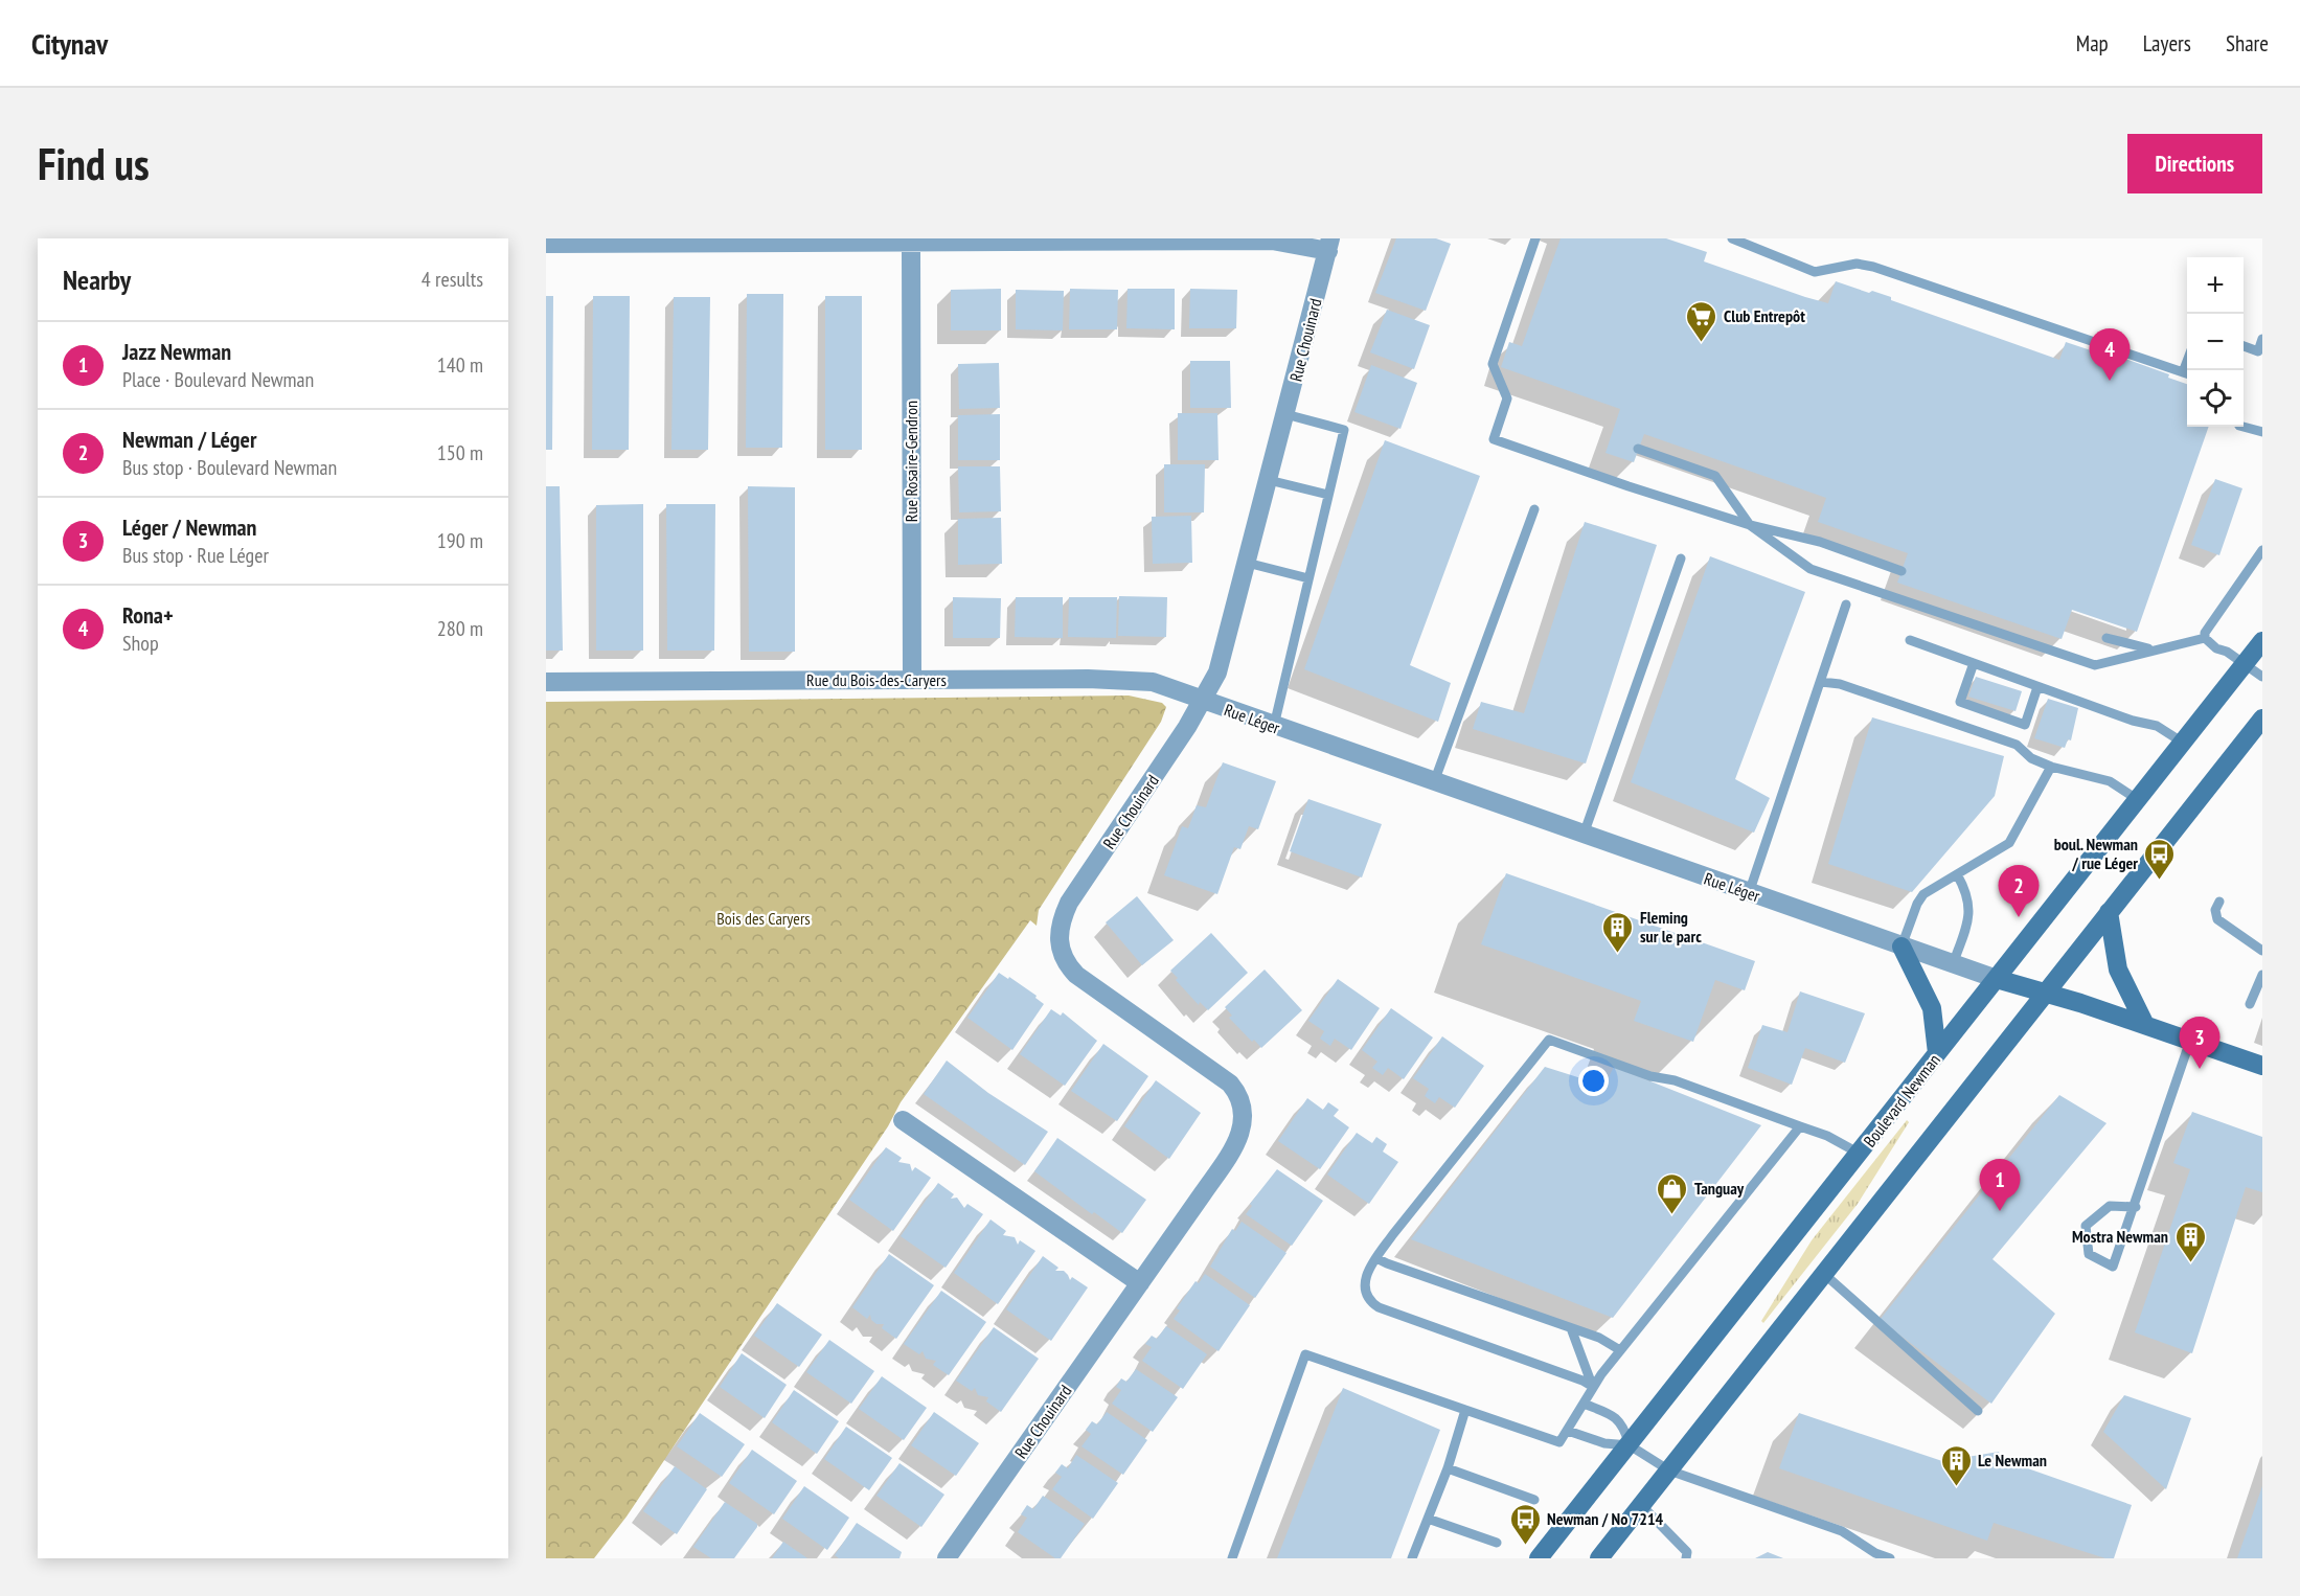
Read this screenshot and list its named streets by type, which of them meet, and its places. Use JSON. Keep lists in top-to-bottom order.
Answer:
{
  "streets": {
    "main road": ["Rue Léger", "Boulevard Newman"],
    "street": ["Rue Chouinard", "Rue Rosaire-Gendron", "Rue du Bois-des-Caryers"]
  },
  "crossings": [
    ["Rue Chouinard", "Rue du Bois-des-Caryers"],
    ["Rue Chouinard", "Rue Léger"],
    ["Rue Rosaire-Gendron", "Rue du Bois-des-Caryers"],
    ["Rue du Bois-des-Caryers", "Rue Léger"],
    ["Rue Léger", "Boulevard Newman"]
  ],
  "parks": ["Bois des Caryers"],
  "places": {
    "supermarket": ["Club Entrepôt"],
    "bus stop": ["boul. Newman / rue Léger", "Newman / No 7214"],
    "building": ["Fleming sur le parc", "Mostra Newman", "Le Newman"],
    "shop": ["Tanguay"]
  },
  "page": {
    "header": "Citynav",
    "nav": ["Map", "Layers", "Share"],
    "buttons": "Directions",
    "title": "Find us",
    "heading": ["Nearby", "4 results"],
    "map_buttons": ["+", "−"],
    "list": [
      {
        "mark": "1",
        "name": "Jazz Newman",
        "note": "Place · Boulevard Newman",
        "value": "140 m"
      },
      {
        "mark": "2",
        "name": "Newman / Léger",
        "note": "Bus stop · Boulevard Newman",
        "value": "150 m"
      },
      {
        "mark": "3",
        "name": "Léger / Newman",
        "note": "Bus stop · Rue Léger",
        "value": "190 m"
      },
      {
        "mark": "4",
        "name": "Rona+",
        "note": "Shop",
        "value": "280 m"
      }
    ],
    "pins": [
      "4",
      "2",
      "3",
      "1"
    ]
  }
}
